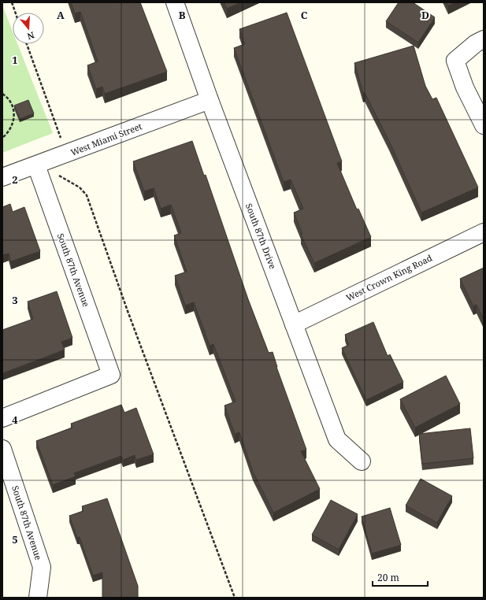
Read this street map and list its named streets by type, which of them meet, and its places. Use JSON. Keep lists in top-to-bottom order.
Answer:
{
  "streets": {
    "street": [
      "West Miami Street",
      "South 87th Drive",
      "South 87th Avenue",
      "West Crown King Road"
    ]
  },
  "crossings": [
    ["West Miami Street", "South 87th Drive"],
    ["West Miami Street", "South 87th Avenue"],
    ["South 87th Drive", "West Crown King Road"]
  ],
  "scale_bar": "20 m",
  "north": "bottom",
  "grid": {
    "columns": [
      "A",
      "B",
      "C",
      "D"
    ],
    "rows": [
      "1",
      "2",
      "3",
      "4",
      "5"
    ]
  }
}
